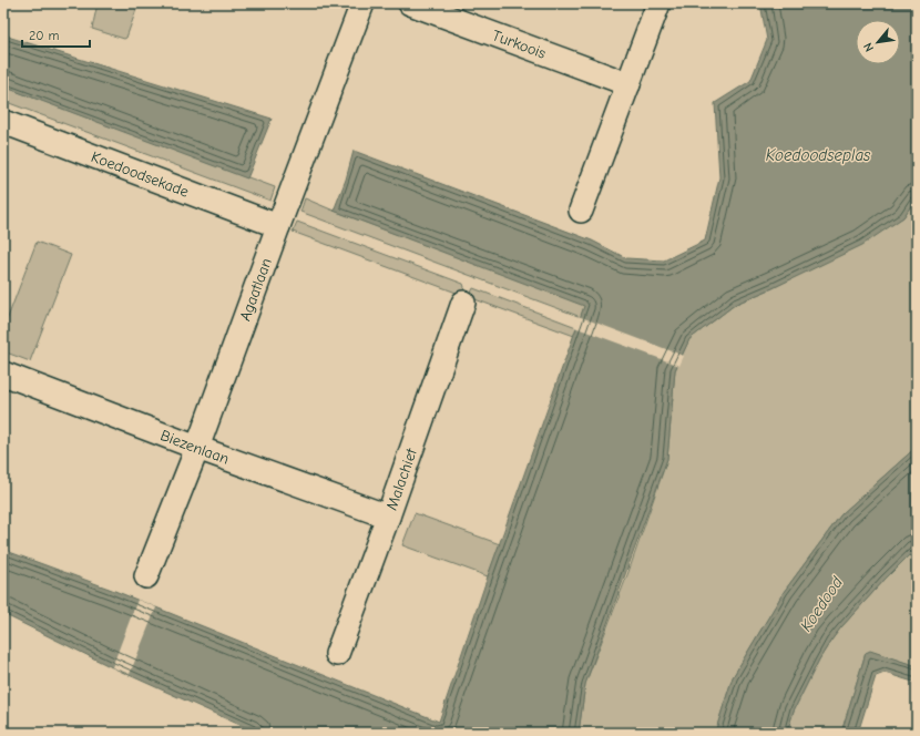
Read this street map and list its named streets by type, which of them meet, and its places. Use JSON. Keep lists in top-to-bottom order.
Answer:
{
  "streets": {
    "street": [
      "Turkoois",
      "Koedoodsekade",
      "Agaatlaan",
      "Biezenlaan",
      "Malachiet"
    ]
  },
  "crossings": [
    ["Koedoodsekade", "Agaatlaan"],
    ["Agaatlaan", "Biezenlaan"],
    ["Biezenlaan", "Malachiet"]
  ],
  "water": ["Koedoodseplas", "Koedood"],
  "scale_bar": "20 m",
  "north": "bottom left"
}
